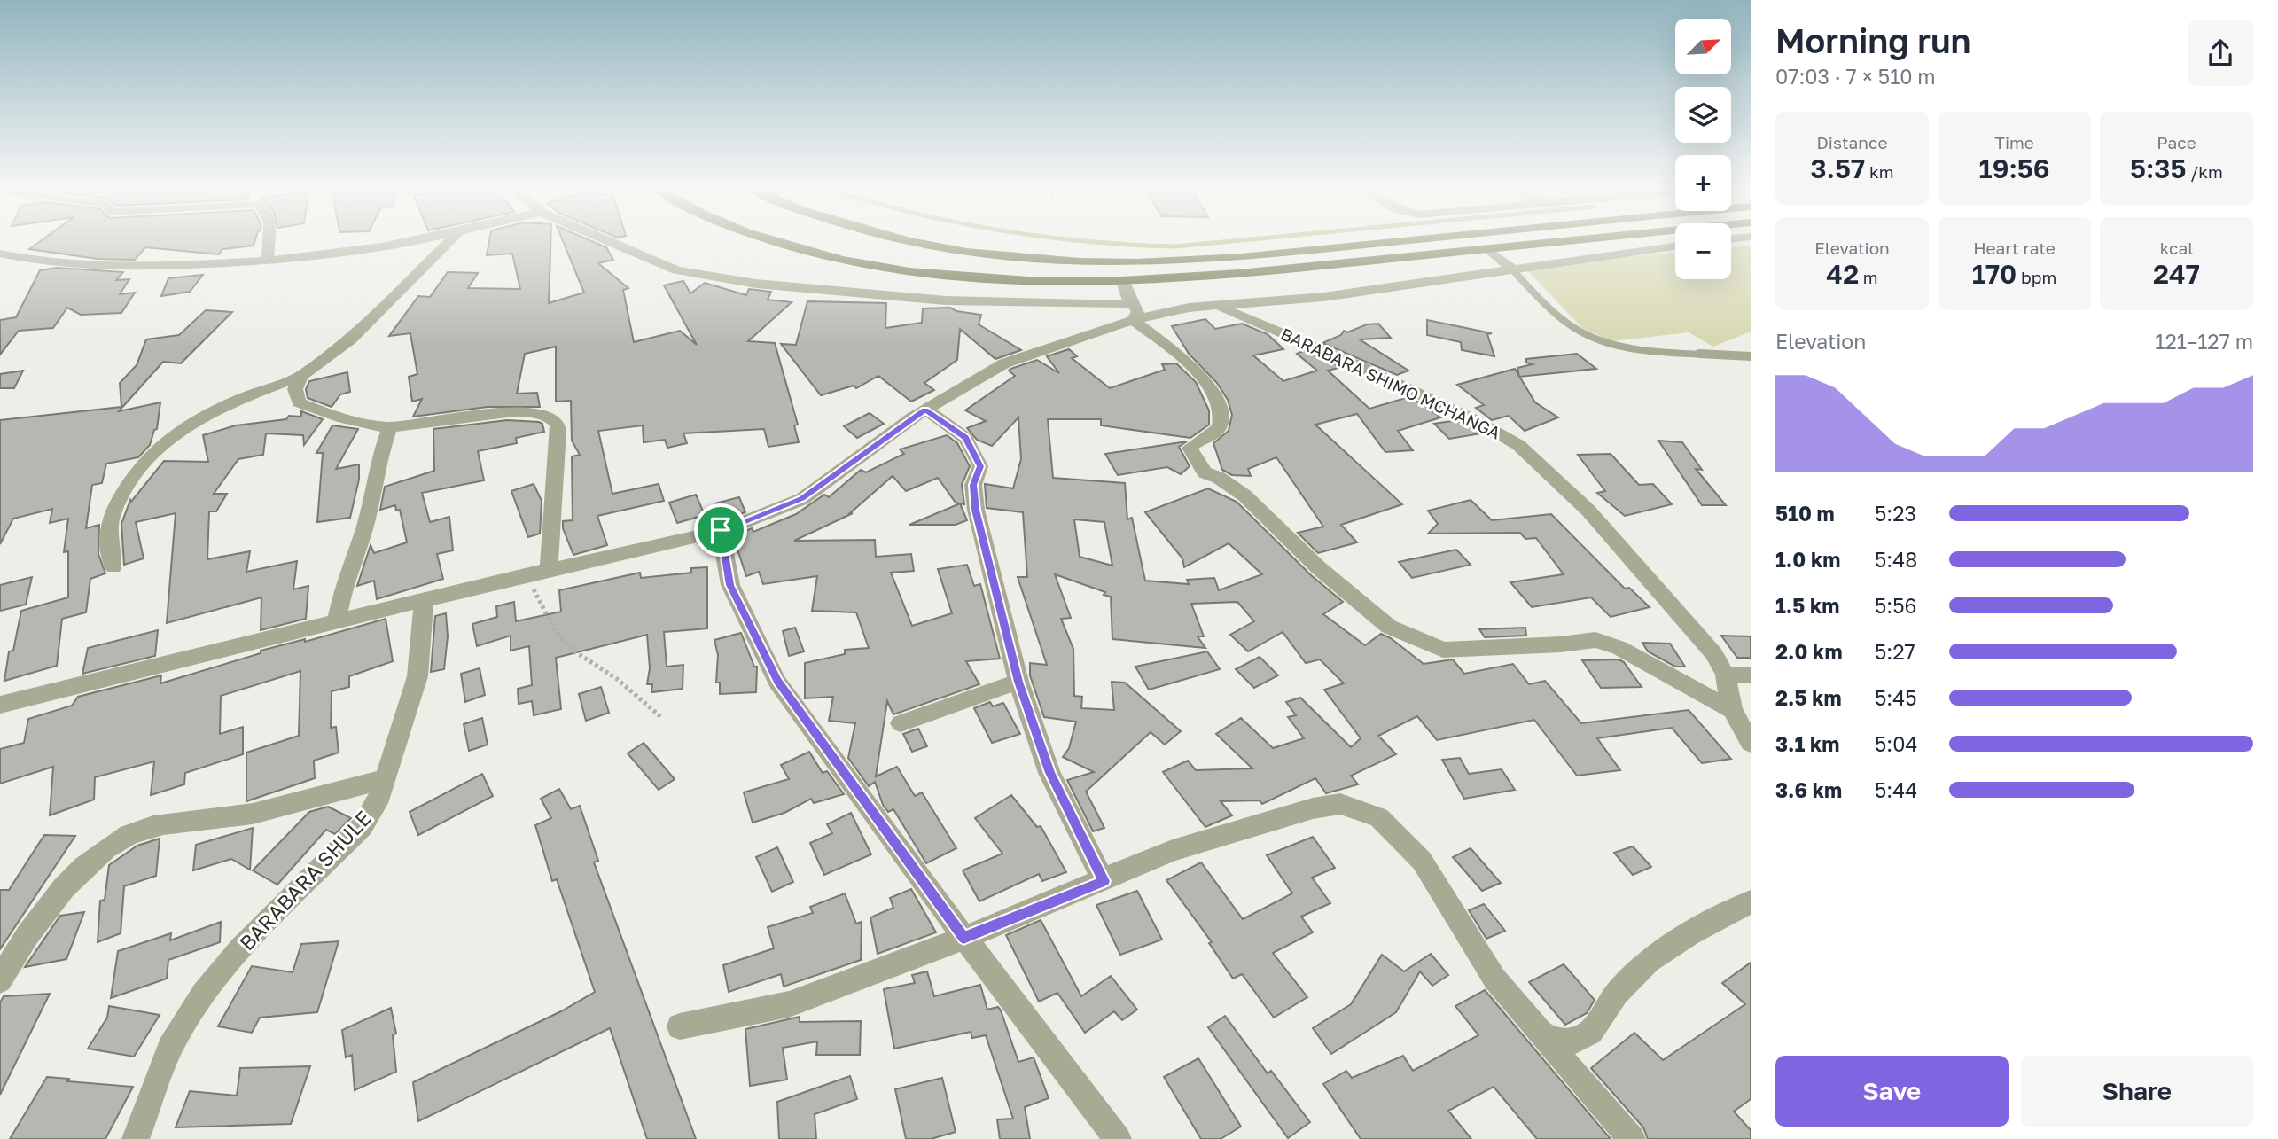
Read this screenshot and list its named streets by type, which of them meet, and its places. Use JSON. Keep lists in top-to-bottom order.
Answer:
{
  "streets": {
    "street": ["BARABARA SHIMO MCHANGA", "BARABARA SHULE"]
  },
  "north": "top right",
  "page": {
    "heading": ["Morning run", "07:03 · 7 × 510 m"],
    "map_buttons": ["+", "−"],
    "stats": [
      ["Distance", "3.57 km"],
      ["Time", "19:56"],
      ["Pace", "5:35 /km"],
      ["Elevation", "42 m"],
      ["Heart rate", "170 bpm"],
      ["kcal", "247"]
    ],
    "chart": ["Elevation", "121–127 m"],
    "list": [
      {
        "name": "510 m",
        "note": "5:23"
      },
      {
        "name": "1.0 km",
        "note": "5:48"
      },
      {
        "name": "1.5 km",
        "note": "5:56"
      },
      {
        "name": "2.0 km",
        "note": "5:27"
      },
      {
        "name": "2.5 km",
        "note": "5:45"
      },
      {
        "name": "3.1 km",
        "note": "5:04"
      },
      {
        "name": "3.6 km",
        "note": "5:44"
      }
    ],
    "buttons": ["Save", "Share"]
  }
}
